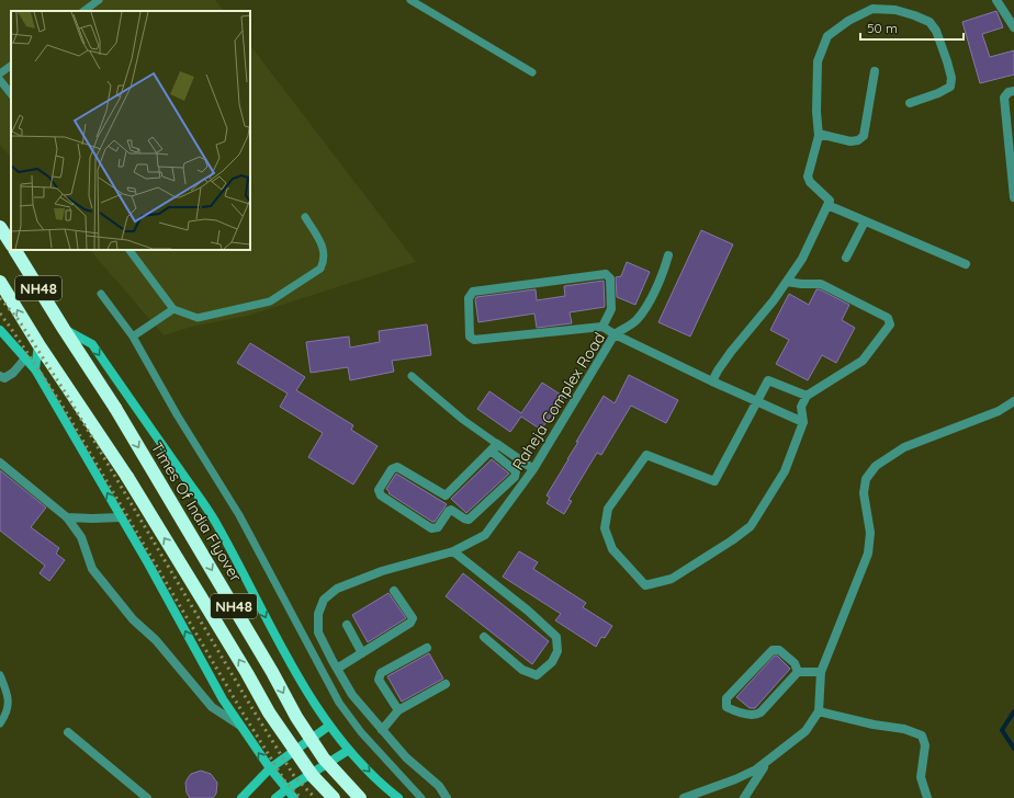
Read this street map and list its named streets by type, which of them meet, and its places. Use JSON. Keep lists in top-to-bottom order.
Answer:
{
  "streets": {
    "highway": ["NH48", "Times Of India Flyover"],
    "street": ["Raheja Complex Road"]
  },
  "crossings": [
    ["NH48", "Times Of India Flyover"]
  ],
  "scale_bar": "50 m"
}
